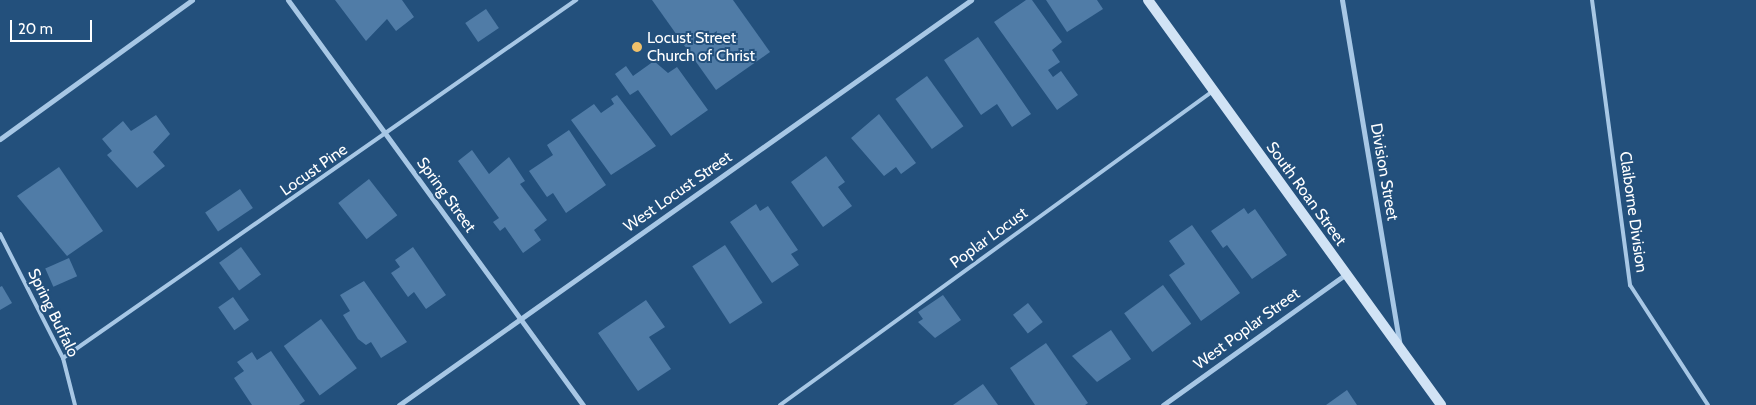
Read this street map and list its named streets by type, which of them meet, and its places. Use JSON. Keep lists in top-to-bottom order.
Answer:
{
  "streets": {
    "main road": ["South Roan Street"],
    "street": [
      "Division Street",
      "West Locust Street",
      "Spring Street",
      "West Poplar Street"
    ],
    "lane": [
      "Locust Pine",
      "Claiborne Division",
      "Poplar Locust",
      "Spring Buffalo"
    ]
  },
  "crossings": [
    ["Locust Pine", "Spring Street"],
    ["Locust Pine", "Spring Buffalo"],
    ["Division Street", "South Roan Street"],
    ["West Locust Street", "Spring Street"],
    ["South Roan Street", "Poplar Locust"],
    ["South Roan Street", "West Poplar Street"]
  ],
  "places": ["Locust Street Church of Christ"],
  "scale_bar": "20 m"
}
